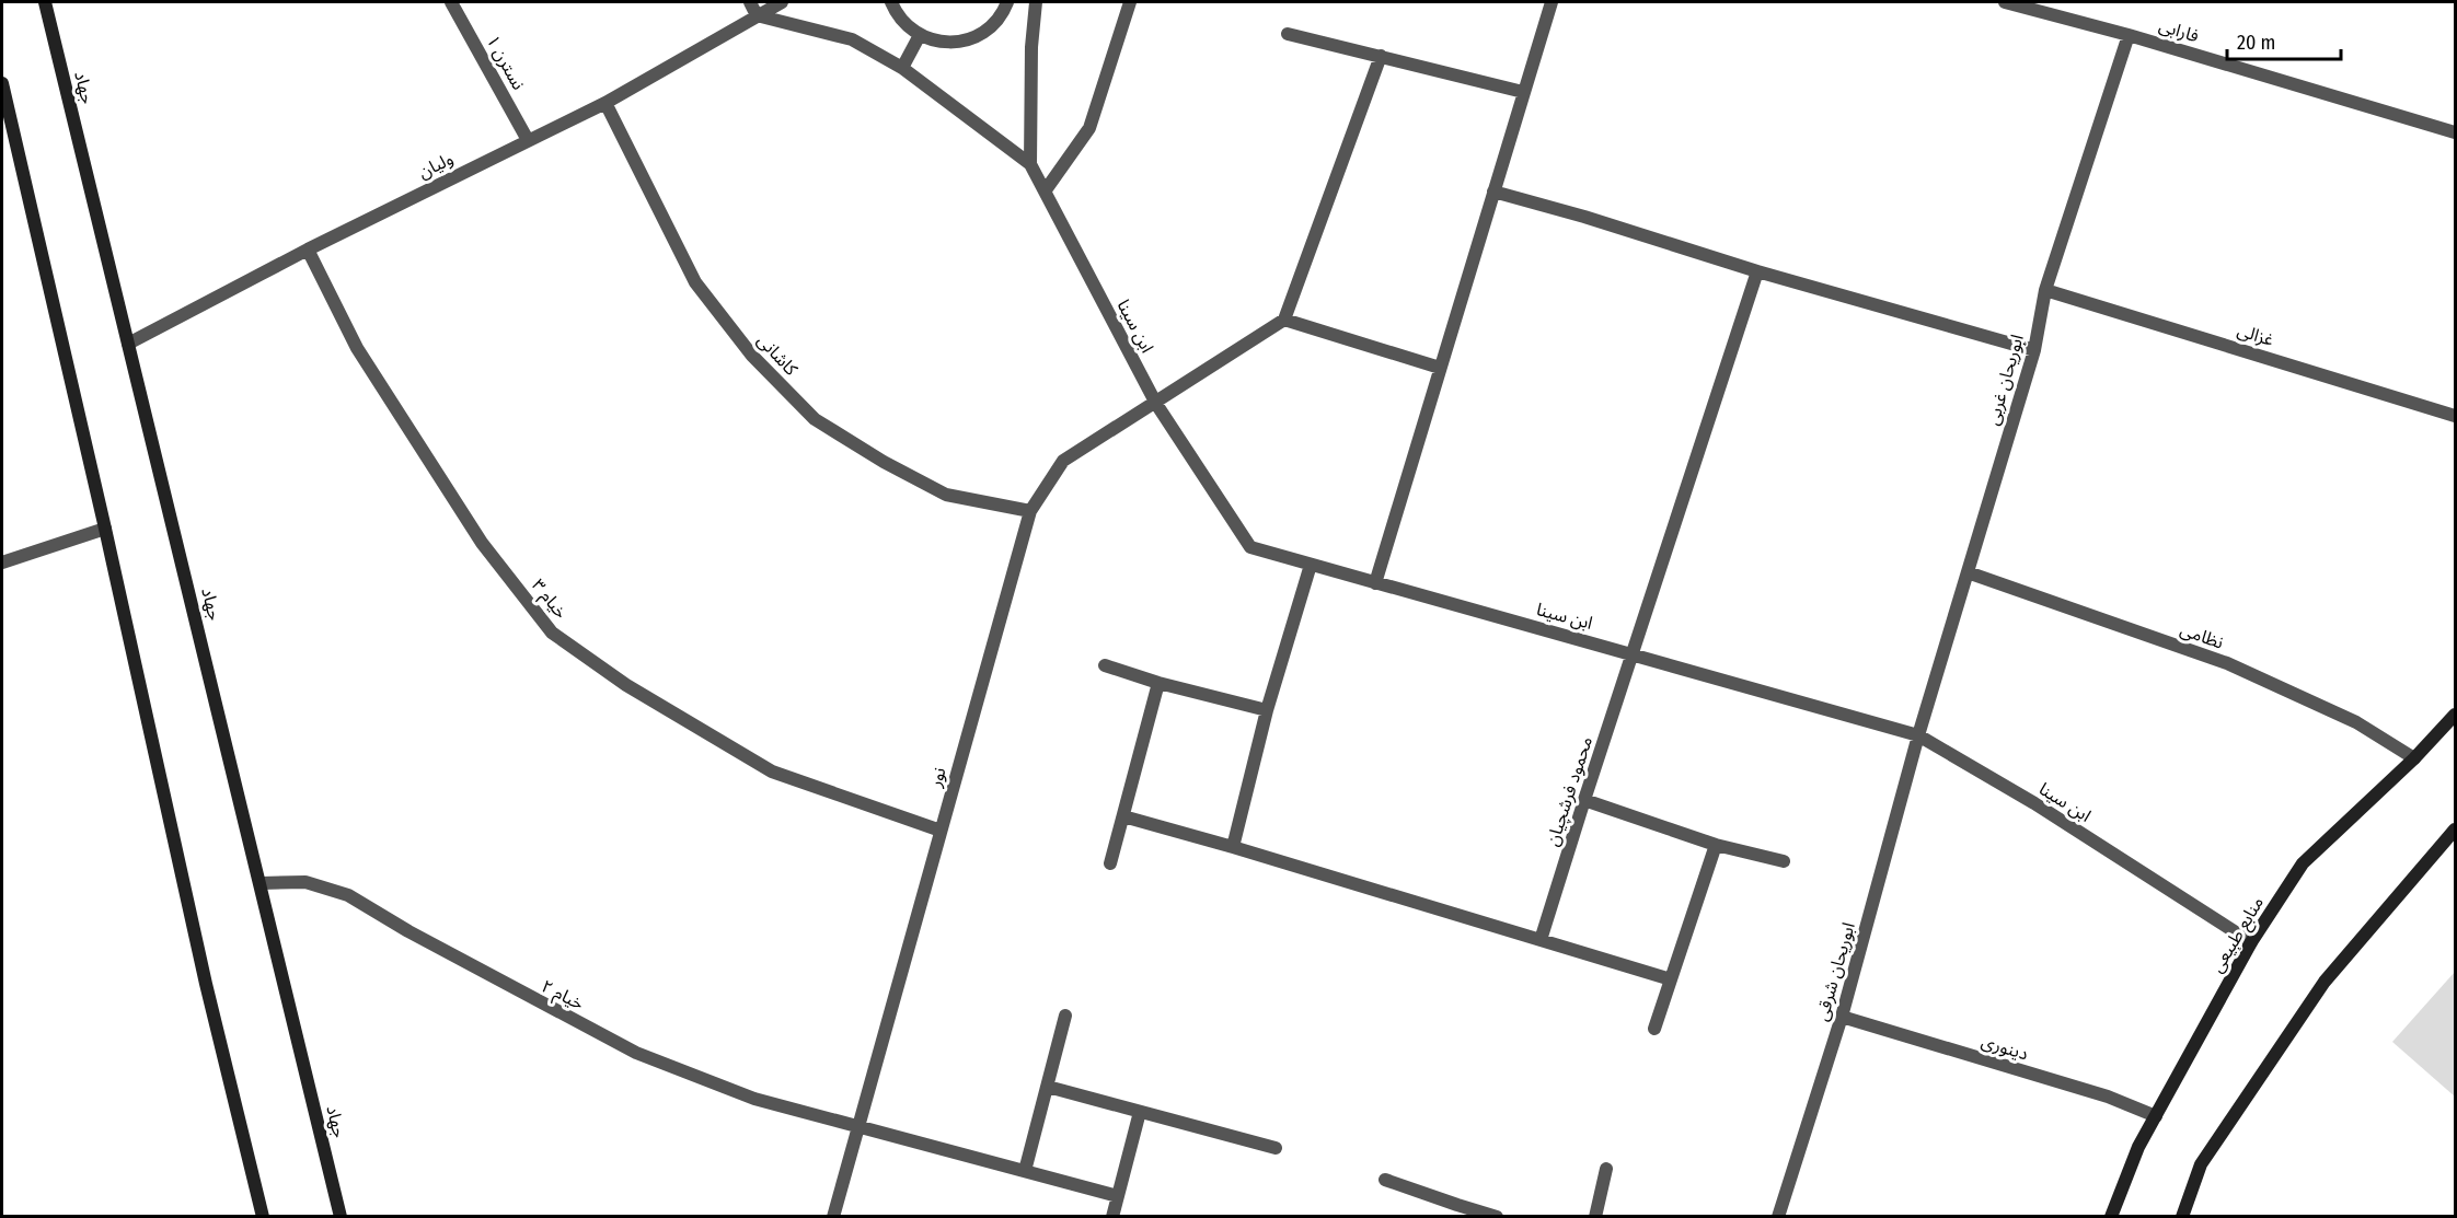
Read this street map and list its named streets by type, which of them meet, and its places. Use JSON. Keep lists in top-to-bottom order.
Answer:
{
  "streets": {
    "main road": ["جهاد", "منابع طبیعی"],
    "street": [
      "فارابی",
      "نسترن ۱",
      "ولیان",
      "ابن سینا",
      "غزالی",
      "کاشانی",
      "ابوریحان غربی",
      "خیام ۳",
      "نظامی",
      "نور",
      "محمود فرشچیان",
      "ابوریحان شرقی",
      "خیام ۲",
      "دینوری"
    ]
  },
  "crossings": [
    ["فارابی", "ابوریحان غربی"],
    ["نسترن ۱", "ولیان"],
    ["جهاد", "ولیان"],
    ["جهاد", "خیام ۲"],
    ["ولیان", "کاشانی"],
    ["ولیان", "خیام ۳"],
    ["ابن سینا", "ابوریحان غربی"],
    ["ابن سینا", "نور"],
    ["ابن سینا", "محمود فرشچیان"],
    ["ابن سینا", "منابع طبیعی"],
    ["ابن سینا", "ابوریحان شرقی"],
    ["غزالی", "ابوریحان غربی"],
    ["کاشانی", "نور"],
    ["ابوریحان غربی", "نظامی"],
    ["ابوریحان غربی", "ابوریحان شرقی"],
    ["خیام ۳", "نور"],
    ["نظامی", "منابع طبیعی"],
    ["نور", "خیام ۲"],
    ["منابع طبیعی", "دینوری"],
    ["ابوریحان شرقی", "دینوری"]
  ],
  "scale_bar": "20 m"
}
